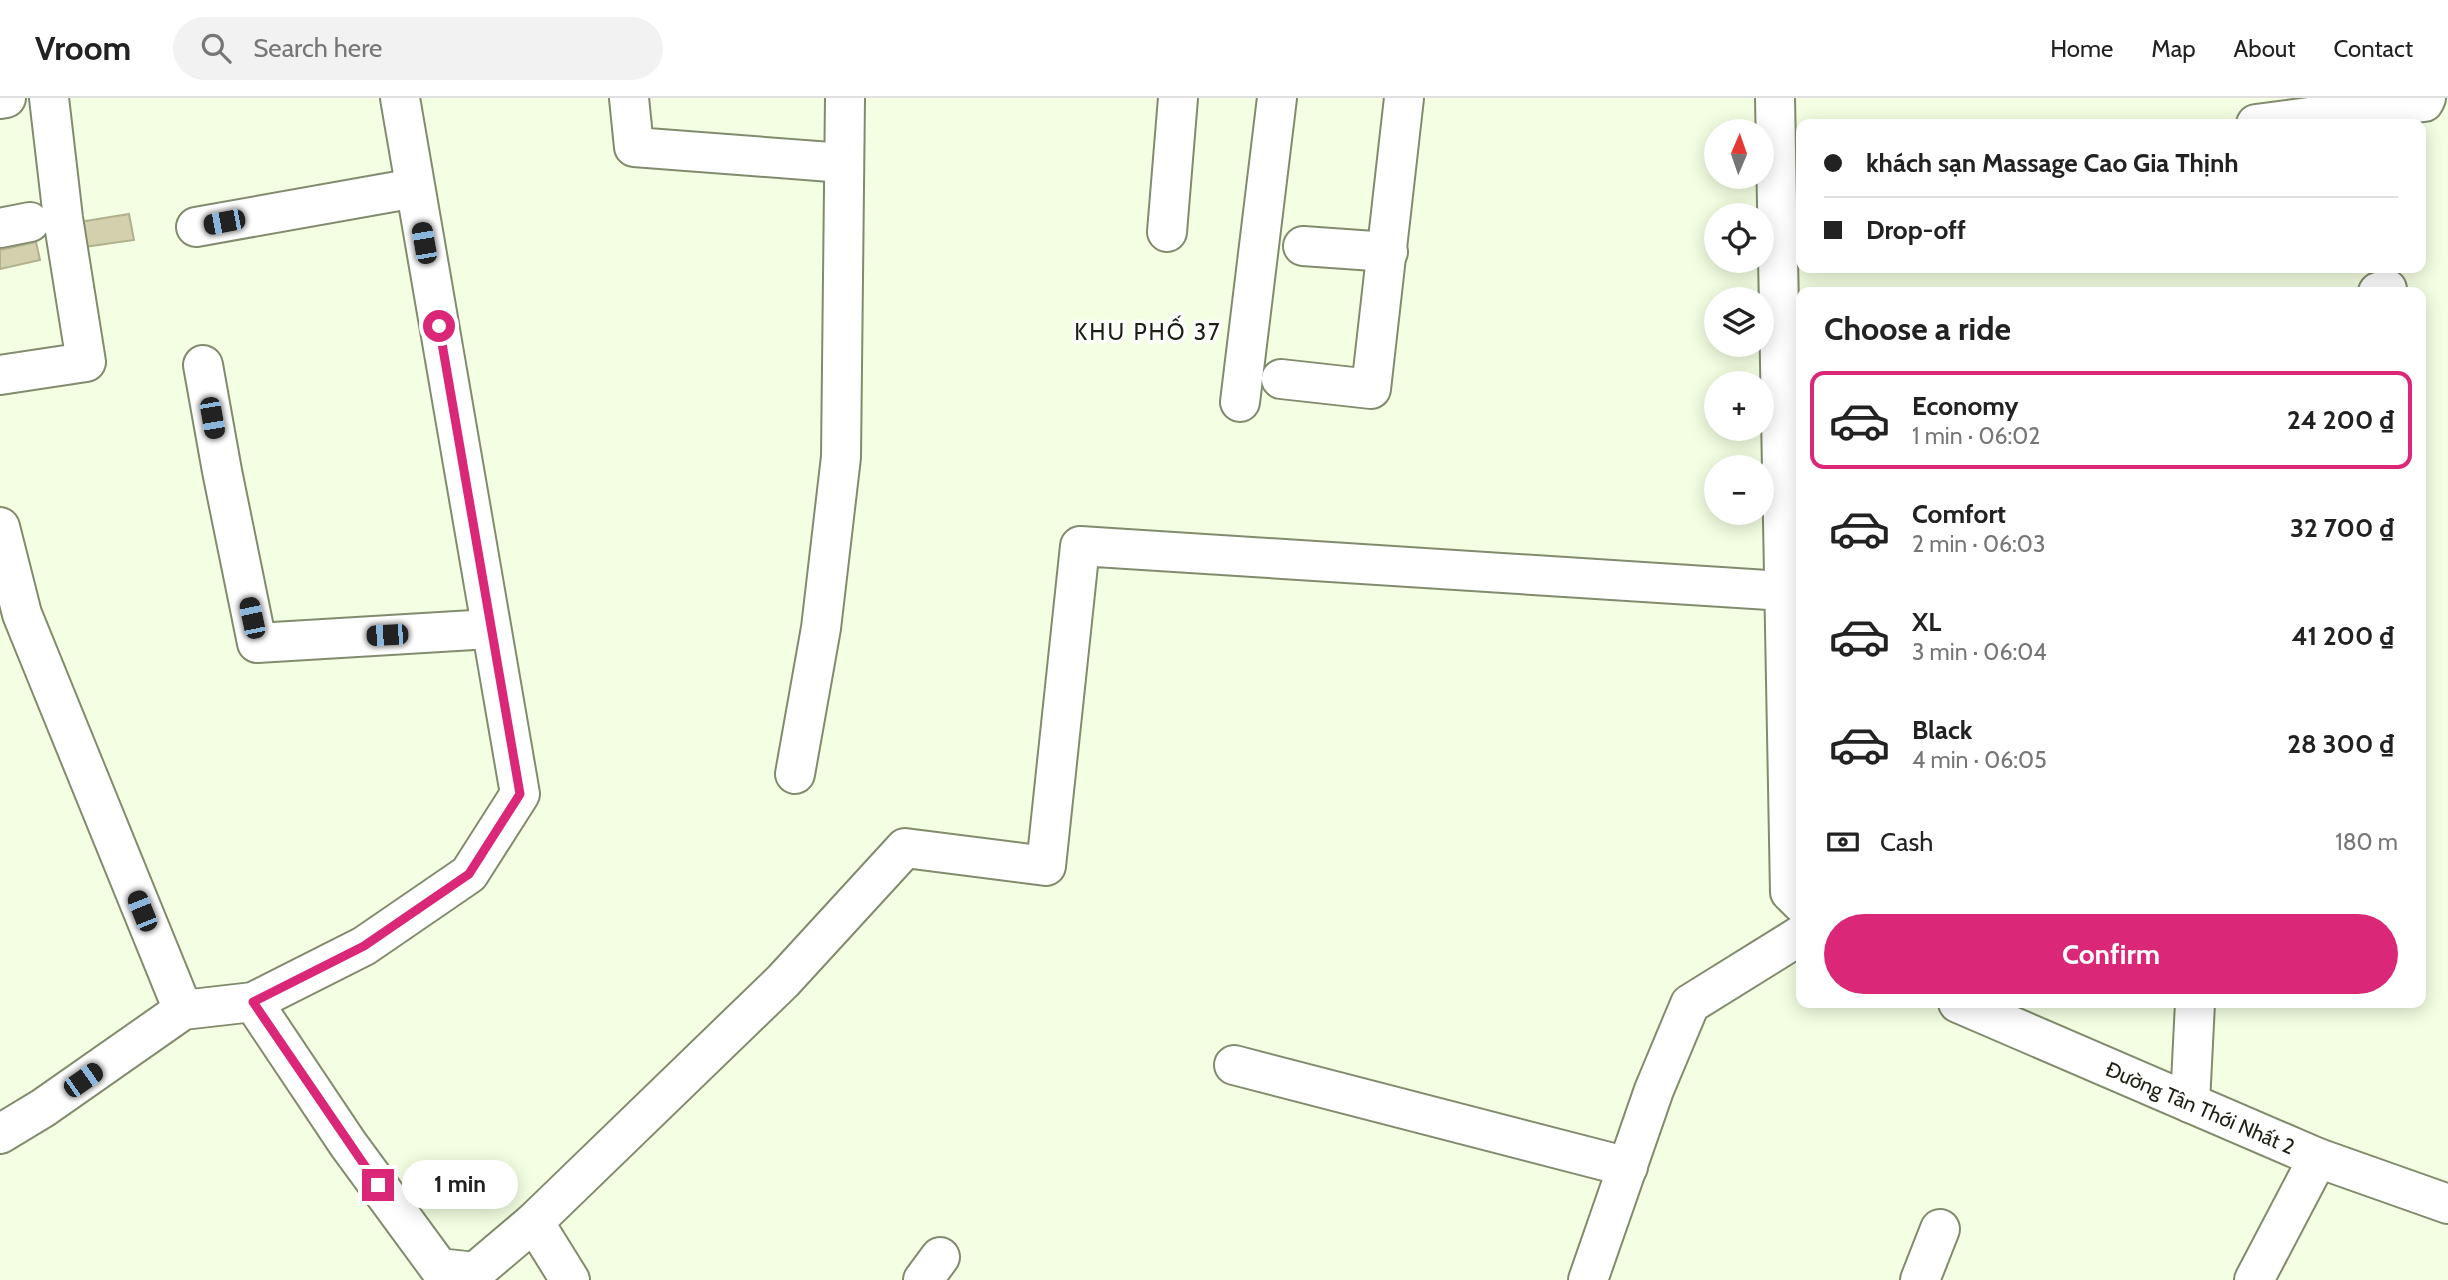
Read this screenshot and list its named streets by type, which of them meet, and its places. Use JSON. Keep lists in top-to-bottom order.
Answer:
{
  "streets": {
    "street": ["Đường Tân Thới Nhất 2"]
  },
  "districts": ["KHU PHỐ 37"],
  "north": "top",
  "page": {
    "header": "Vroom",
    "search": "Search here",
    "nav": [
      "Home",
      "Map",
      "About",
      "Contact"
    ],
    "map_buttons": ["+", "−"],
    "banner": ["khách sạn Massage Cao Gia Thịnh", "Drop-off"],
    "heading": "Choose a ride",
    "list": [
      {
        "name": "Economy",
        "note": "1 min · 06:02",
        "value": "24 200 ₫"
      },
      {
        "name": "Comfort",
        "note": "2 min · 06:03",
        "value": "32 700 ₫"
      },
      {
        "name": "XL",
        "note": "3 min · 06:04",
        "value": "41 200 ₫"
      },
      {
        "name": "Black",
        "note": "4 min · 06:05",
        "value": "28 300 ₫"
      }
    ],
    "pay": ["Cash", "180 m"],
    "buttons": "Confirm",
    "bubble": "1 min"
  }
}
